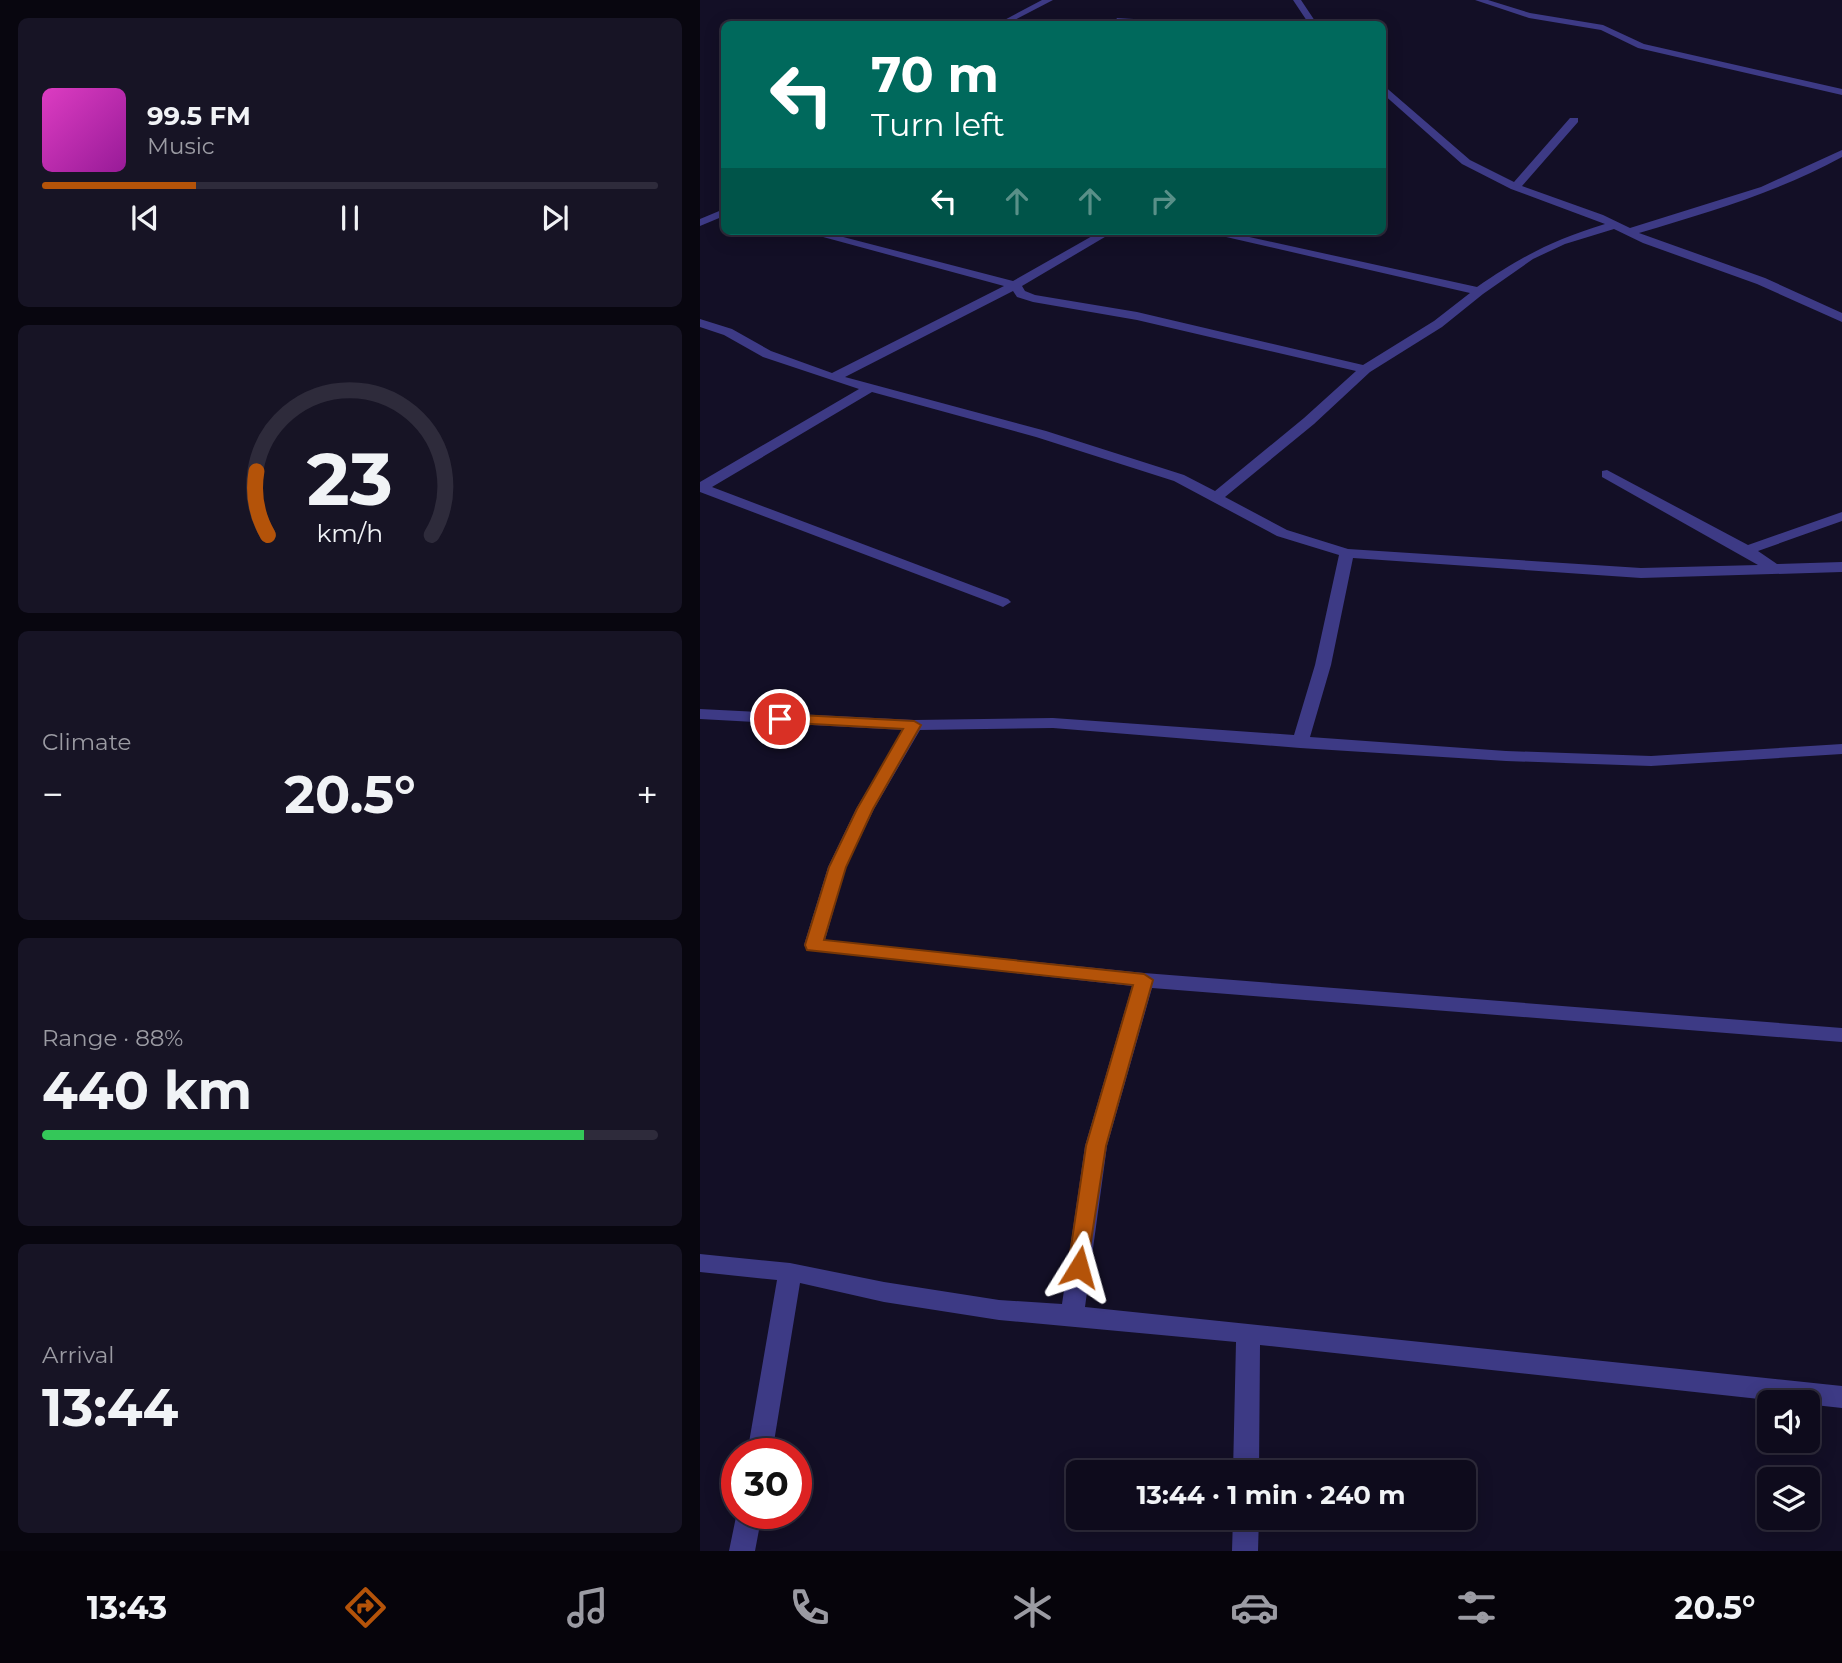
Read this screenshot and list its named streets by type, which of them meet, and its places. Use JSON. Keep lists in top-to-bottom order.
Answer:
{
  "page": {
    "turn": ["70 m", "Turn left"],
    "song": ["99.5 FM", "Music"],
    "tile": [
      "Climate",
      ["Range · 88%", "440 km"],
      ["Arrival", "13:44"]
    ],
    "heat": ["−", "20.5°", "+"],
    "limit": "30",
    "trip": "13:44 · 1 min · 240 m",
    "tabs": ["13:43", "20.5°"],
    "gauge": ["23", "km/h"]
  }
}
